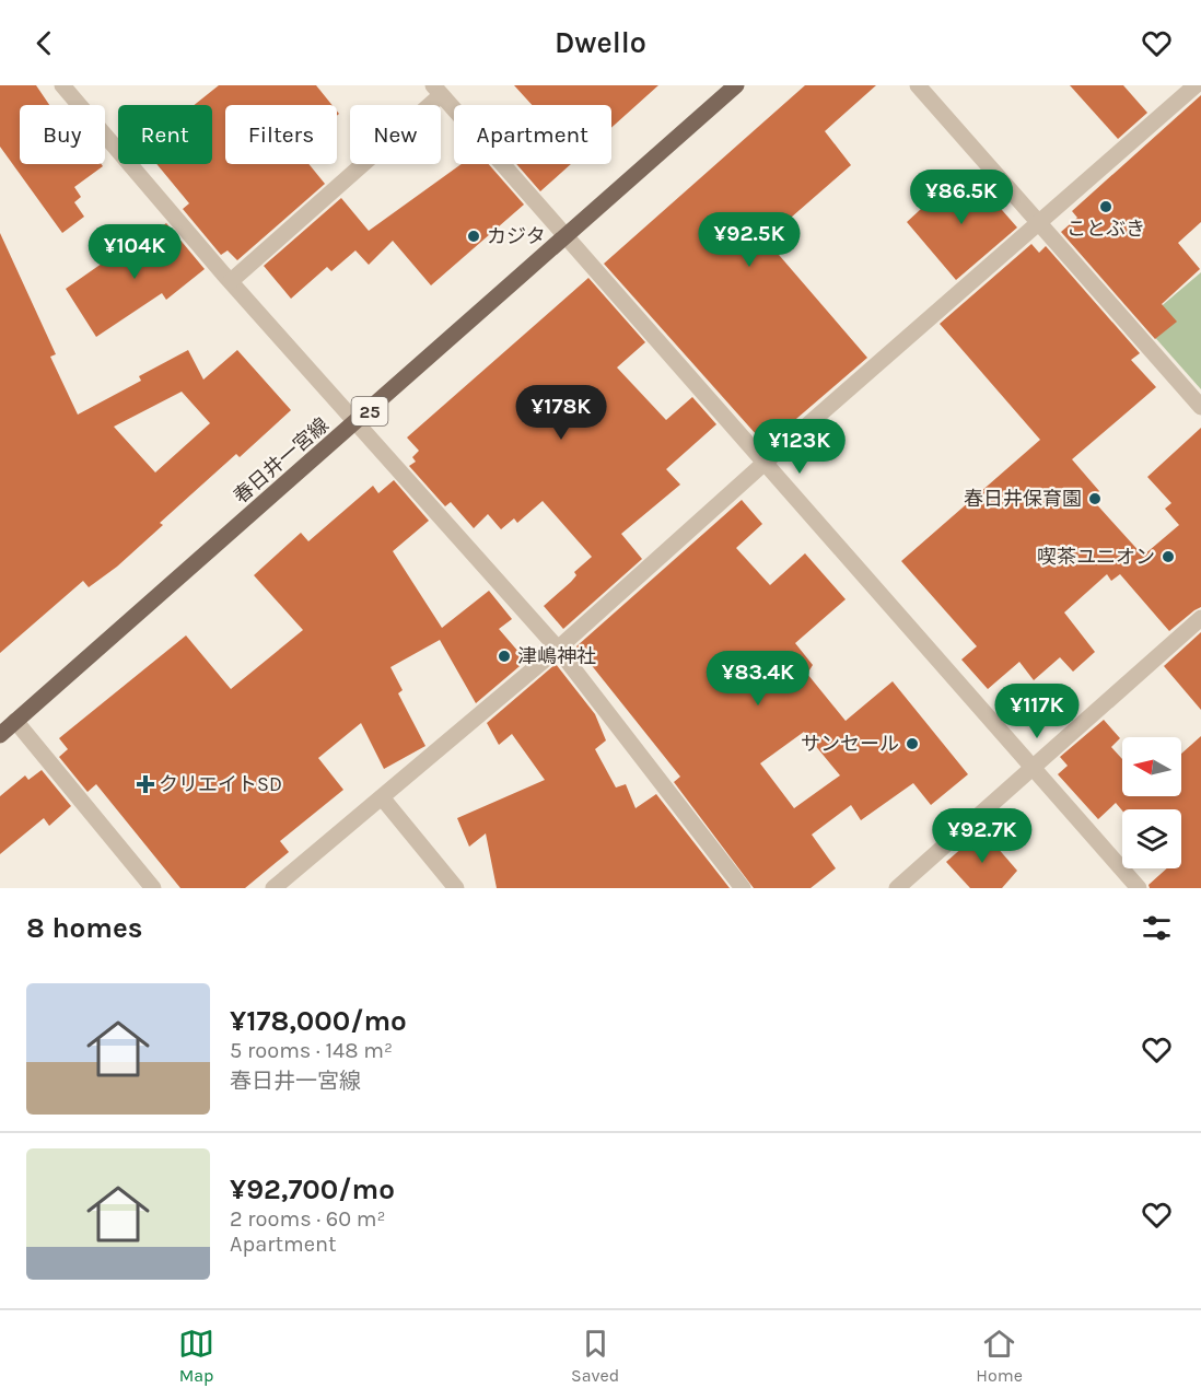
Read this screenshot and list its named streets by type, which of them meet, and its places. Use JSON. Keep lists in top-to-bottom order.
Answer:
{
  "streets": {
    "main road": ["25", "春日井一宮線"]
  },
  "places": {
    "other": [
      "ことぶき",
      "カジタ",
      "春日井保育園",
      "喫茶ユニオン",
      "津嶋神社",
      "サンセール"
    ],
    "health": ["クリエイトSD"]
  },
  "north": "left",
  "page": {
    "header": "Dwello",
    "chip": [
      "Buy",
      "Rent",
      "Filters",
      "New",
      "Apartment"
    ],
    "price": [
      "¥86.5K",
      "¥92.5K",
      "¥104K",
      "¥178K",
      "¥123K",
      "¥83.4K",
      "¥117K",
      "¥92.7K"
    ],
    "heading": "8 homes",
    "list": [
      {
        "name": "¥178,000/mo",
        "note": "5 rooms · 148 m² · 春日井一宮線"
      },
      {
        "name": "¥92,700/mo",
        "note": "2 rooms · 60 m² · Apartment"
      }
    ],
    "tabs": ["Map", "Saved", "Home"]
  }
}
